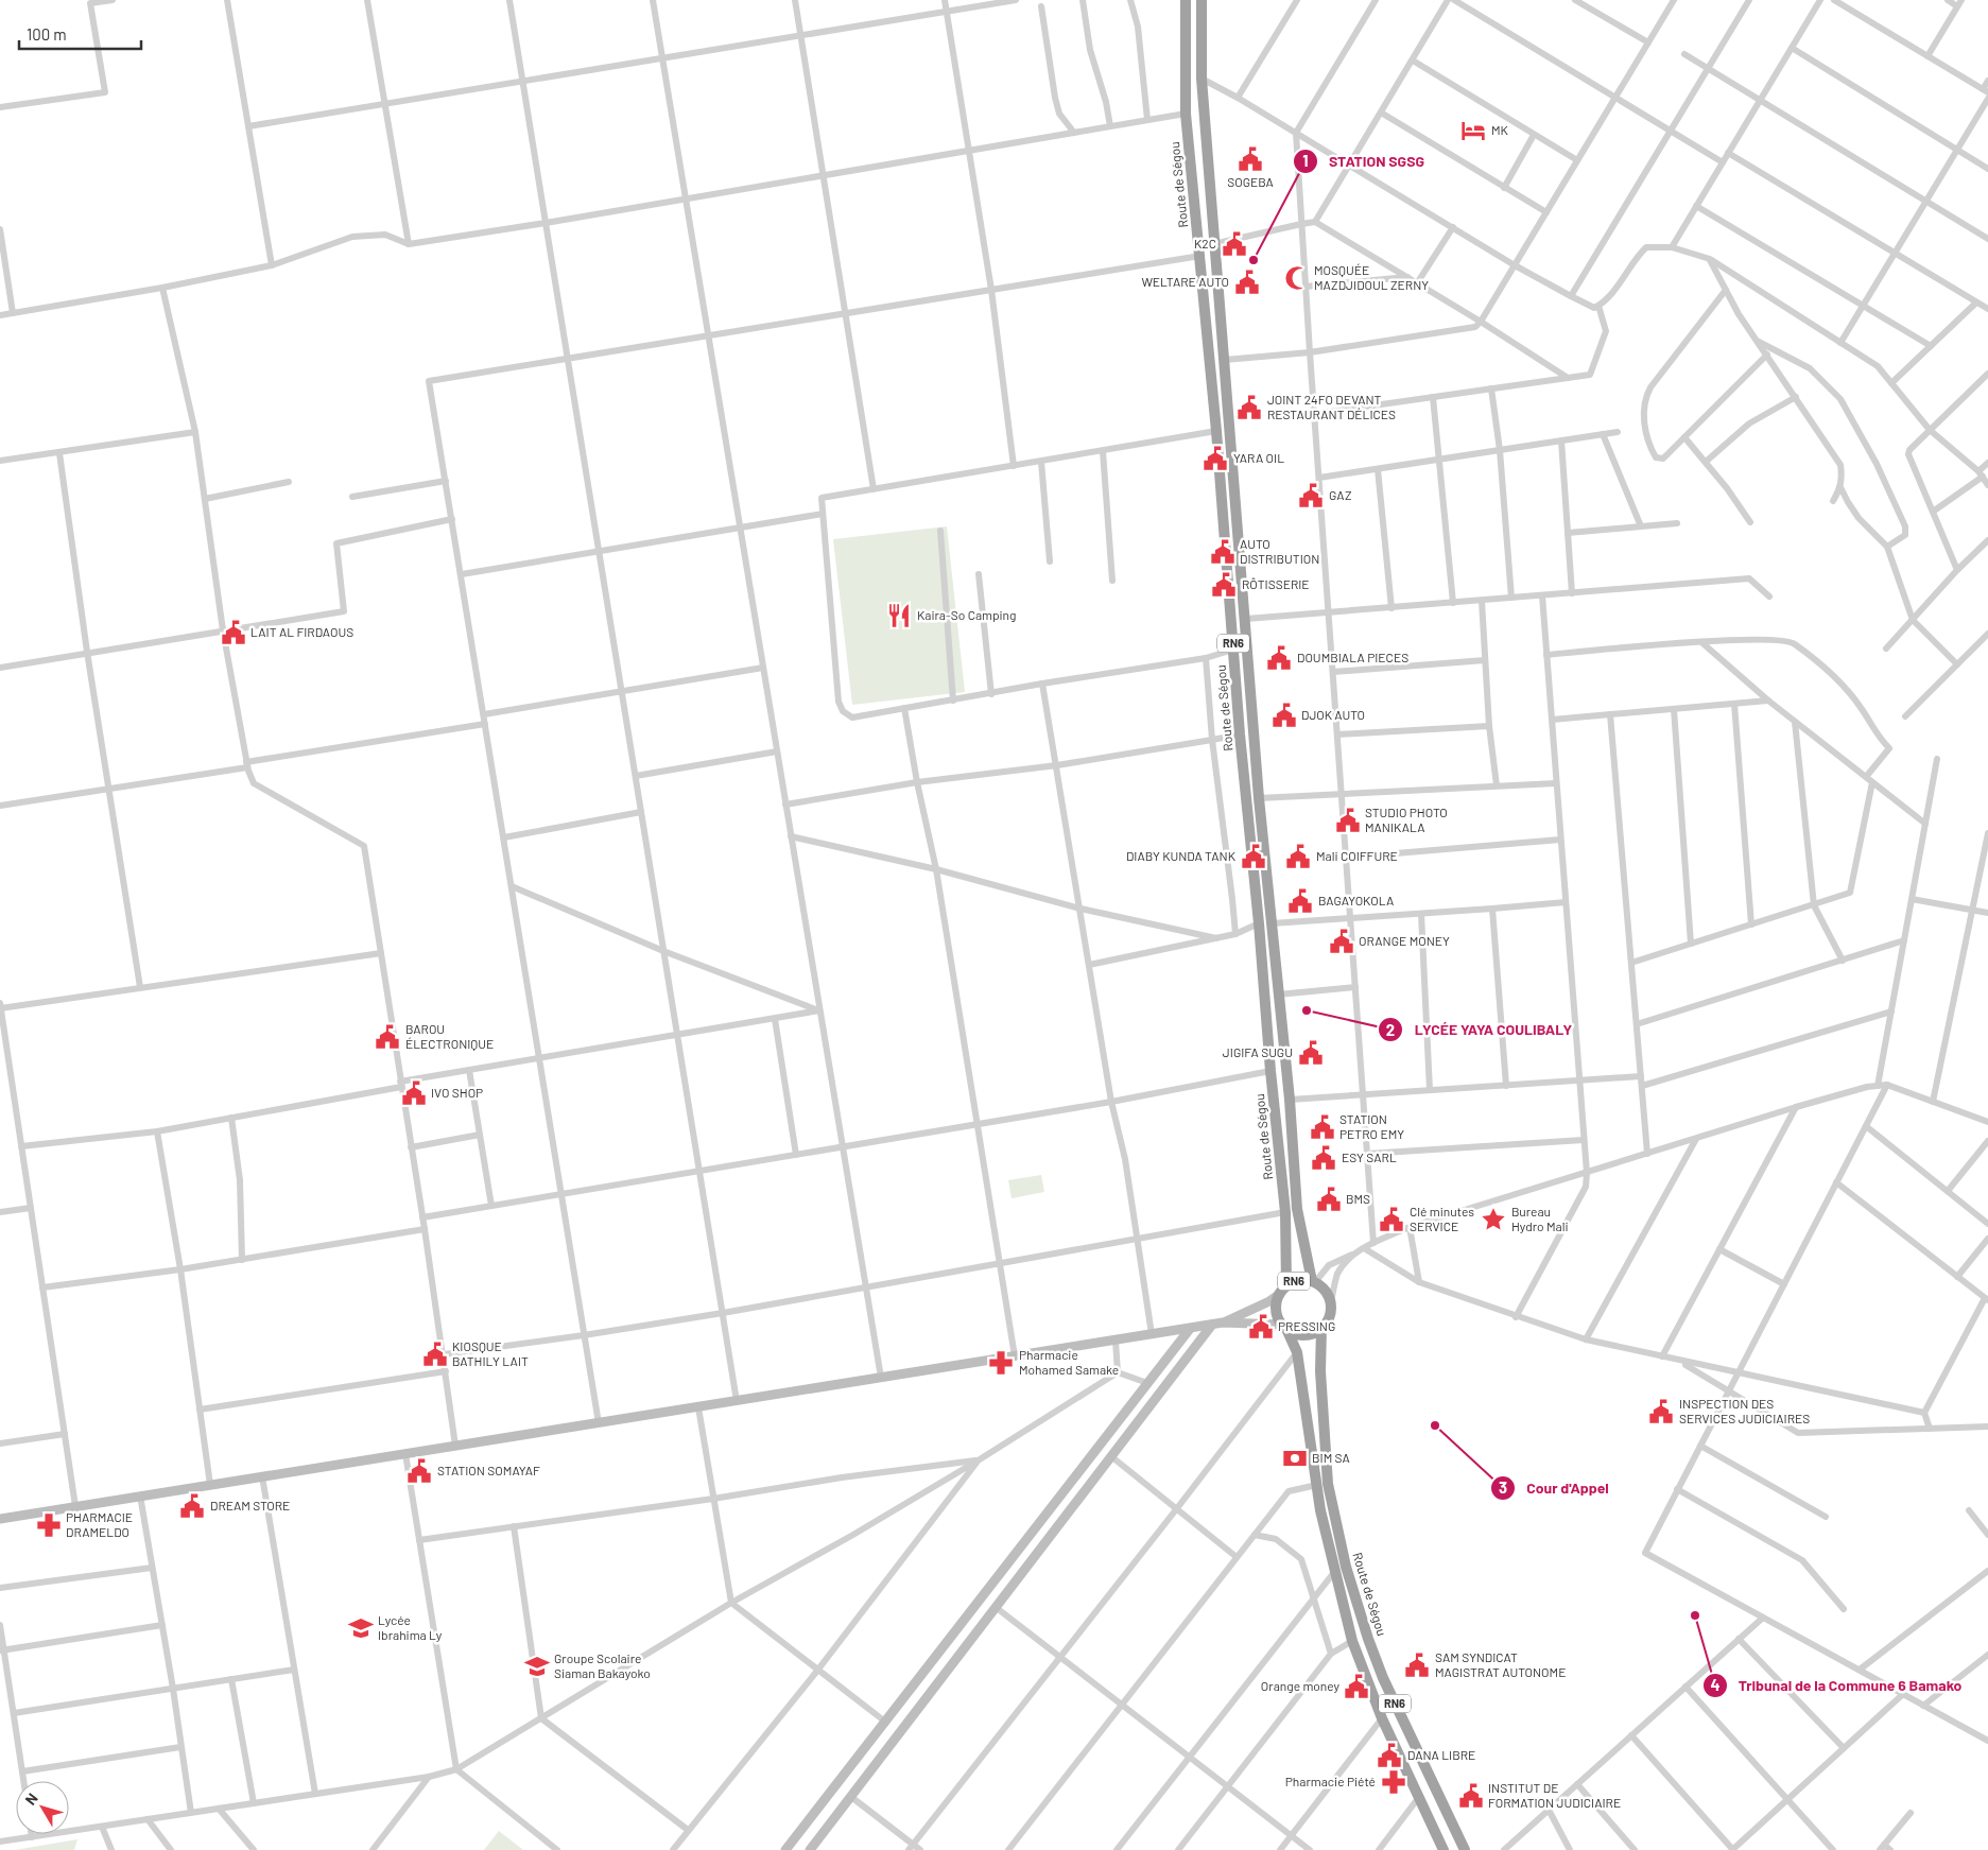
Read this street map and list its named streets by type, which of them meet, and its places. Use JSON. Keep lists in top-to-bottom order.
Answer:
{
  "streets": {
    "highway": ["Route de Ségou", "RN6"]
  },
  "crossings": [
    ["Route de Ségou", "RN6"]
  ],
  "places": {
    "hotel": ["MK"],
    "public building": [
      "SOGEBA",
      "K2C",
      "WELTARE AUTO",
      "JOINT 24FO DEVANT RESTAURANT DÉLICES",
      "YARA OIL",
      "GAZ",
      "AUTO DISTRIBUTION",
      "RÔTISSERIE",
      "LAIT AL FIRDAOUS",
      "DOUMBIALA PIECES",
      "DJOK AUTO",
      "STUDIO PHOTO MANIKALA",
      "DIABY KUNDA TANK",
      "Mali COIFFURE",
      "BAGAYOKOLA",
      "ORANGE MONEY",
      "BAROU ÉLECTRONIQUE",
      "JIGIFA SUGU",
      "IVO SHOP",
      "STATION PETRO EMY",
      "ESY SARL",
      "BMS",
      "Clé minutes SERVICE",
      "PRESSING",
      "KIOSQUE BATHILY LAIT",
      "INSPECTION DES SERVICES JUDICIAIRES",
      "STATION SOMAYAF",
      "DREAM STORE",
      "SAM SYNDICAT MAGISTRAT AUTONOME",
      "Orange money",
      "DANA LIBRE",
      "INSTITUT DE FORMATION JUDICIAIRE"
    ],
    "other": [
      "STATION SGSG",
      "LYCÉE YAYA COULIBALY",
      "Cour d'Appel",
      "Tribunal de la Commune 6 Bamako"
    ],
    "mosque": ["MOSQUÉE MAZDJIDOUL ZERNY"],
    "restaurant": ["Kaira-So Camping"],
    "place": ["Bureau Hydro Mali"],
    "pharmacy": ["Pharmacie Mohamed Samake", "PHARMACIE DRAMELDO", "Pharmacie Piété"],
    "bank": ["BIM SA"],
    "school or university": ["Lycée Ibrahima Ly", "Groupe Scolaire Siaman Bakayoko"]
  },
  "scale_bar": "100 m",
  "north": "top left"
}
